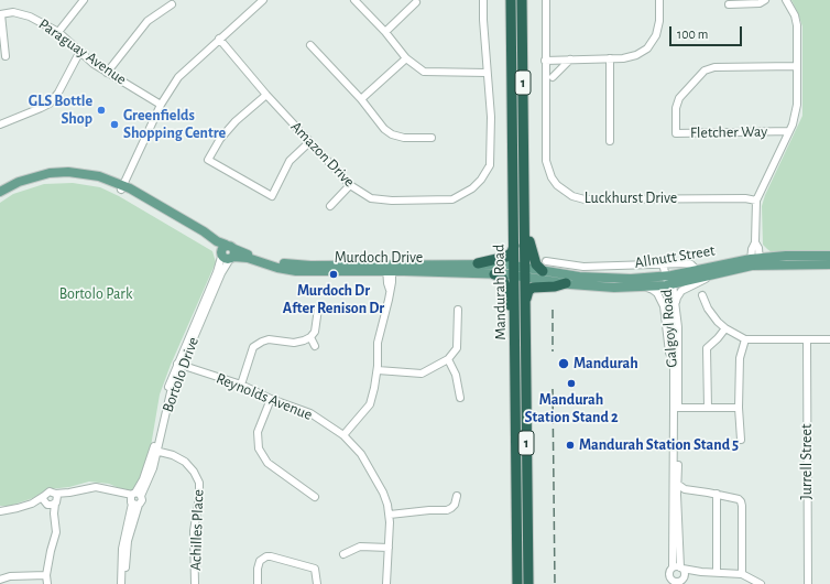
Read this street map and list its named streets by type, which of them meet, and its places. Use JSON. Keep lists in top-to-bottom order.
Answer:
{
  "streets": {
    "highway": ["1", "Mandurah Road"],
    "main road": ["Allnutt Street", "Murdoch Drive"],
    "street": [
      "Paraguay Avenue",
      "Fletcher Way",
      "Amazon Drive",
      "Luckhurst Drive",
      "Galgoyl Road",
      "Bortolo Drive",
      "Reynolds Avenue",
      "Jurrell Street",
      "Achilles Place"
    ]
  },
  "crossings": [
    ["Allnutt Street", "Murdoch Drive"],
    ["Allnutt Street", "Mandurah Road"],
    ["Allnutt Street", "Galgoyl Road"],
    ["Murdoch Drive", "Mandurah Road"],
    ["Murdoch Drive", "Bortolo Drive"],
    ["Bortolo Drive", "Reynolds Avenue"],
    ["Bortolo Drive", "Achilles Place"]
  ],
  "parks": ["Bortolo Park"],
  "places": [
    "GLS Bottle Shop",
    "Greenfields Shopping Centre",
    "Murdoch Dr After Renison Dr",
    "Mandurah",
    "Mandurah Station Stand 2",
    "Mandurah Station Stand 5"
  ],
  "scale_bar": "100 m"
}
